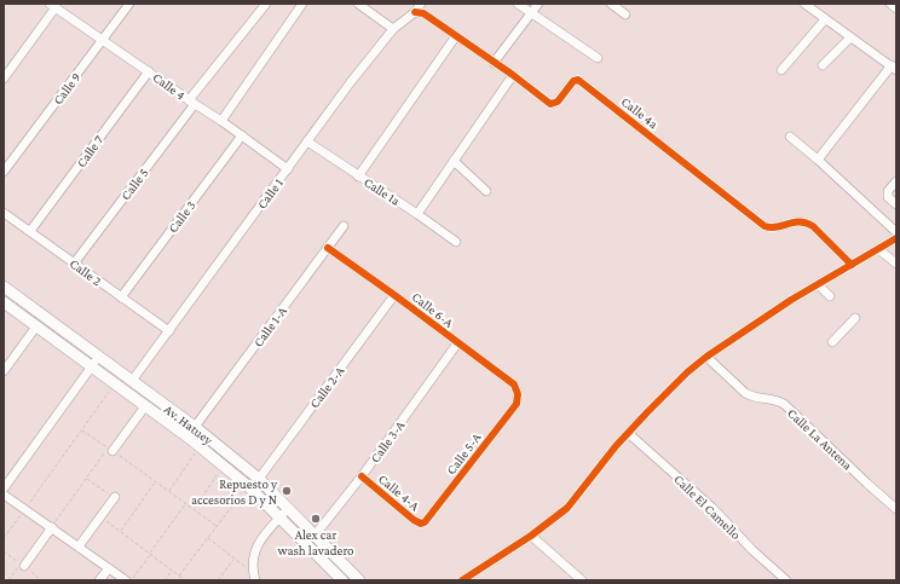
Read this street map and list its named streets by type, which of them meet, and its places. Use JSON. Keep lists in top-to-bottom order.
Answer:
{
  "streets": {
    "main road": ["Av. Hatuey"],
    "street": [
      "Calle 4",
      "Calle 9",
      "Calle 4a",
      "Calle 7",
      "Calle 5",
      "Calle 1a",
      "Calle 1",
      "Calle 3",
      "Calle 2",
      "Calle 6-A",
      "Calle 1-A",
      "Calle 2-A",
      "Calle La Antena",
      "Calle 3-A",
      "Calle 5-A",
      "Calle 4-A",
      "Calle El Camello"
    ]
  },
  "crossings": [
    ["Calle 4", "Calle 9"],
    ["Calle 4", "Calle 7"],
    ["Calle 4", "Calle 5"],
    ["Calle 4", "Calle 1"],
    ["Calle 4", "Calle 3"],
    ["Calle 4a", "Calle 1"],
    ["Calle 7", "Calle 2"],
    ["Calle 5", "Calle 2"],
    ["Calle 1a", "Calle 1"],
    ["Calle 1", "Calle 2"],
    ["Calle 1", "Av. Hatuey"],
    ["Calle 3", "Calle 2"],
    ["Calle 6-A", "Calle 1-A"],
    ["Calle 6-A", "Calle 2-A"],
    ["Calle 6-A", "Calle 3-A"],
    ["Calle 6-A", "Calle 5-A"],
    ["Calle 1-A", "Av. Hatuey"],
    ["Calle 2-A", "Av. Hatuey"],
    ["Av. Hatuey", "Calle 3-A"],
    ["Calle 3-A", "Calle 4-A"],
    ["Calle 5-A", "Calle 4-A"]
  ],
  "places": ["Repuesto y accesorios D y N", "Alex car wash lavadero"]
}
